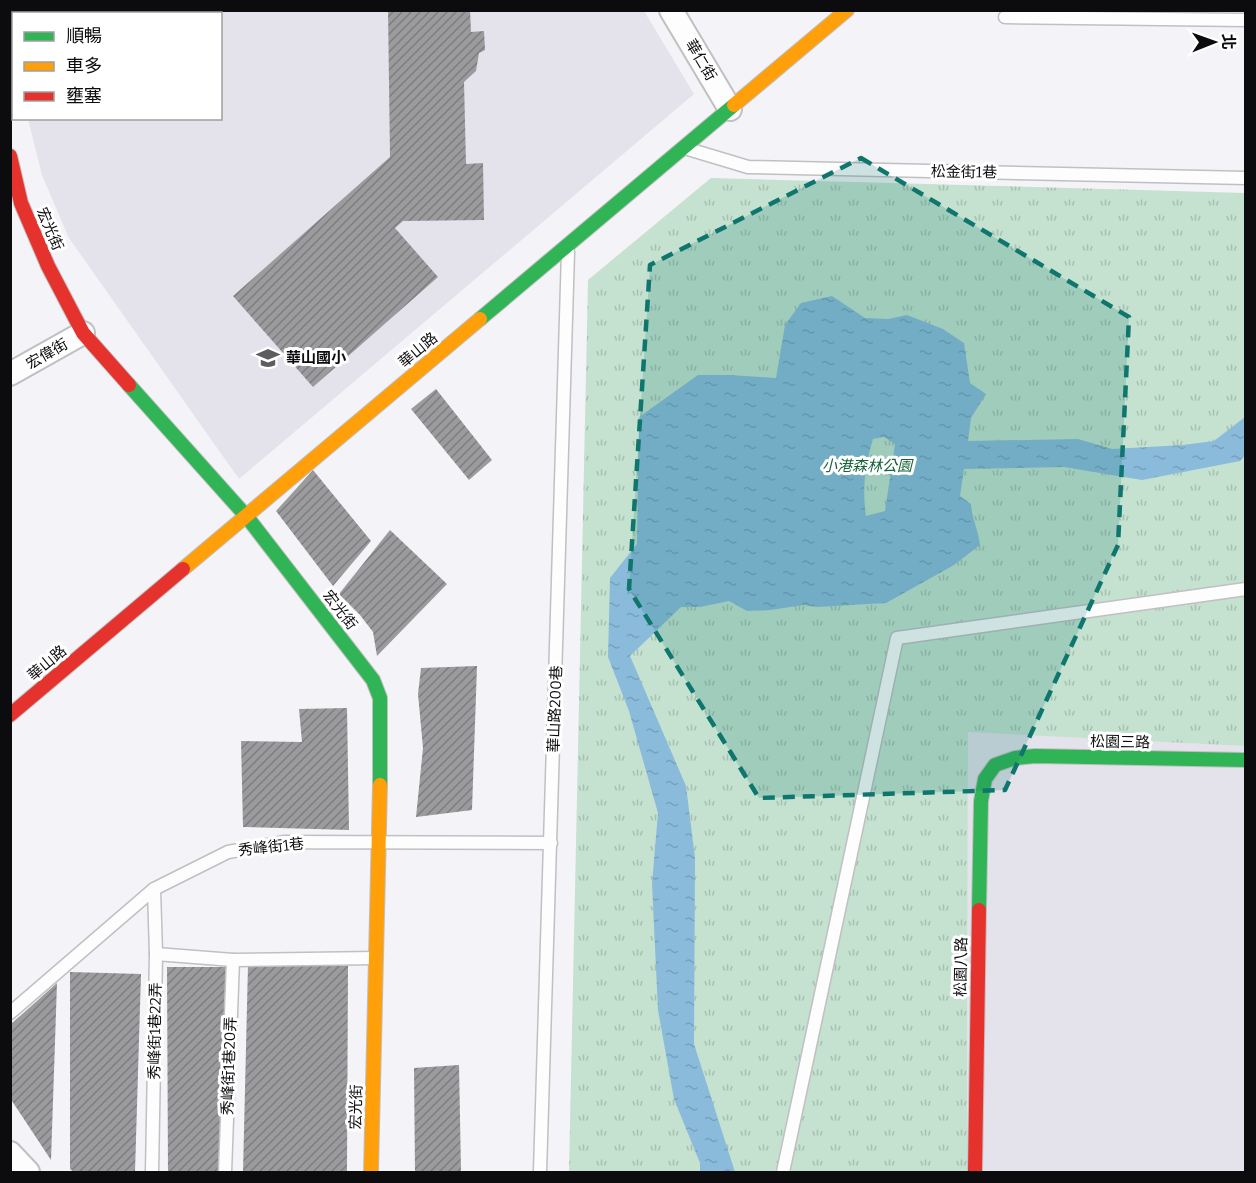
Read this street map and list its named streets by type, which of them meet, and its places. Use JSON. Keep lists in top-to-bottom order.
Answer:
{
  "streets": {
    "street": [
      "華仁街",
      "宏光街",
      "華山路",
      "宏偉街",
      "松園三路",
      "松園八路"
    ],
    "lane": [
      "松金街1巷",
      "華山路200巷",
      "秀峰街1巷",
      "秀峰街1巷22弄",
      "秀峰街1巷20弄"
    ]
  },
  "crossings": [
    ["華仁街", "華山路"],
    ["松金街1巷", "華山路"],
    ["宏光街", "華山路"],
    ["宏光街", "宏偉街"],
    ["宏光街", "秀峰街1巷"],
    ["華山路", "華山路200巷"],
    ["華山路200巷", "秀峰街1巷"],
    ["松園三路", "松園八路"],
    ["秀峰街1巷", "秀峰街1巷22弄"]
  ],
  "parks": ["小港森林公園"],
  "places": {
    "school or university": ["華山國小"]
  },
  "legend": ["順暢", "車多", "壅塞"],
  "north": "right"
}
